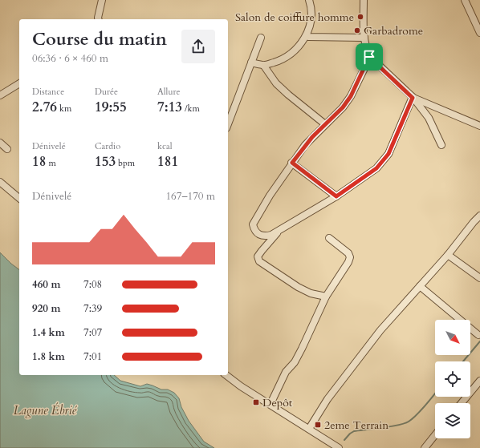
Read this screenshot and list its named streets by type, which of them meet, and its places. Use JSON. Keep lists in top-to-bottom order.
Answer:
{
  "water": ["Lagune Ébrié"],
  "places": {
    "other": ["Salon de coiffure homme", "Garbadrome"],
    "transit": ["Depôt", "2eme Terrain"]
  },
  "north": "bottom right",
  "page": {
    "heading": ["Course du matin", "06:36 · 6 × 460 m"],
    "stats": [
      ["Distance", "2.76 km"],
      ["Durée", "19:55"],
      ["Allure", "7:13 /km"],
      ["Dénivelé", "18 m"],
      ["Cardio", "153 bpm"],
      ["kcal", "181"]
    ],
    "chart": ["Dénivelé", "167–170 m"],
    "list": [
      {
        "name": "460 m",
        "note": "7:08"
      },
      {
        "name": "920 m",
        "note": "7:39"
      },
      {
        "name": "1.4 km",
        "note": "7:07"
      },
      {
        "name": "1.8 km",
        "note": "7:01"
      }
    ]
  }
}
